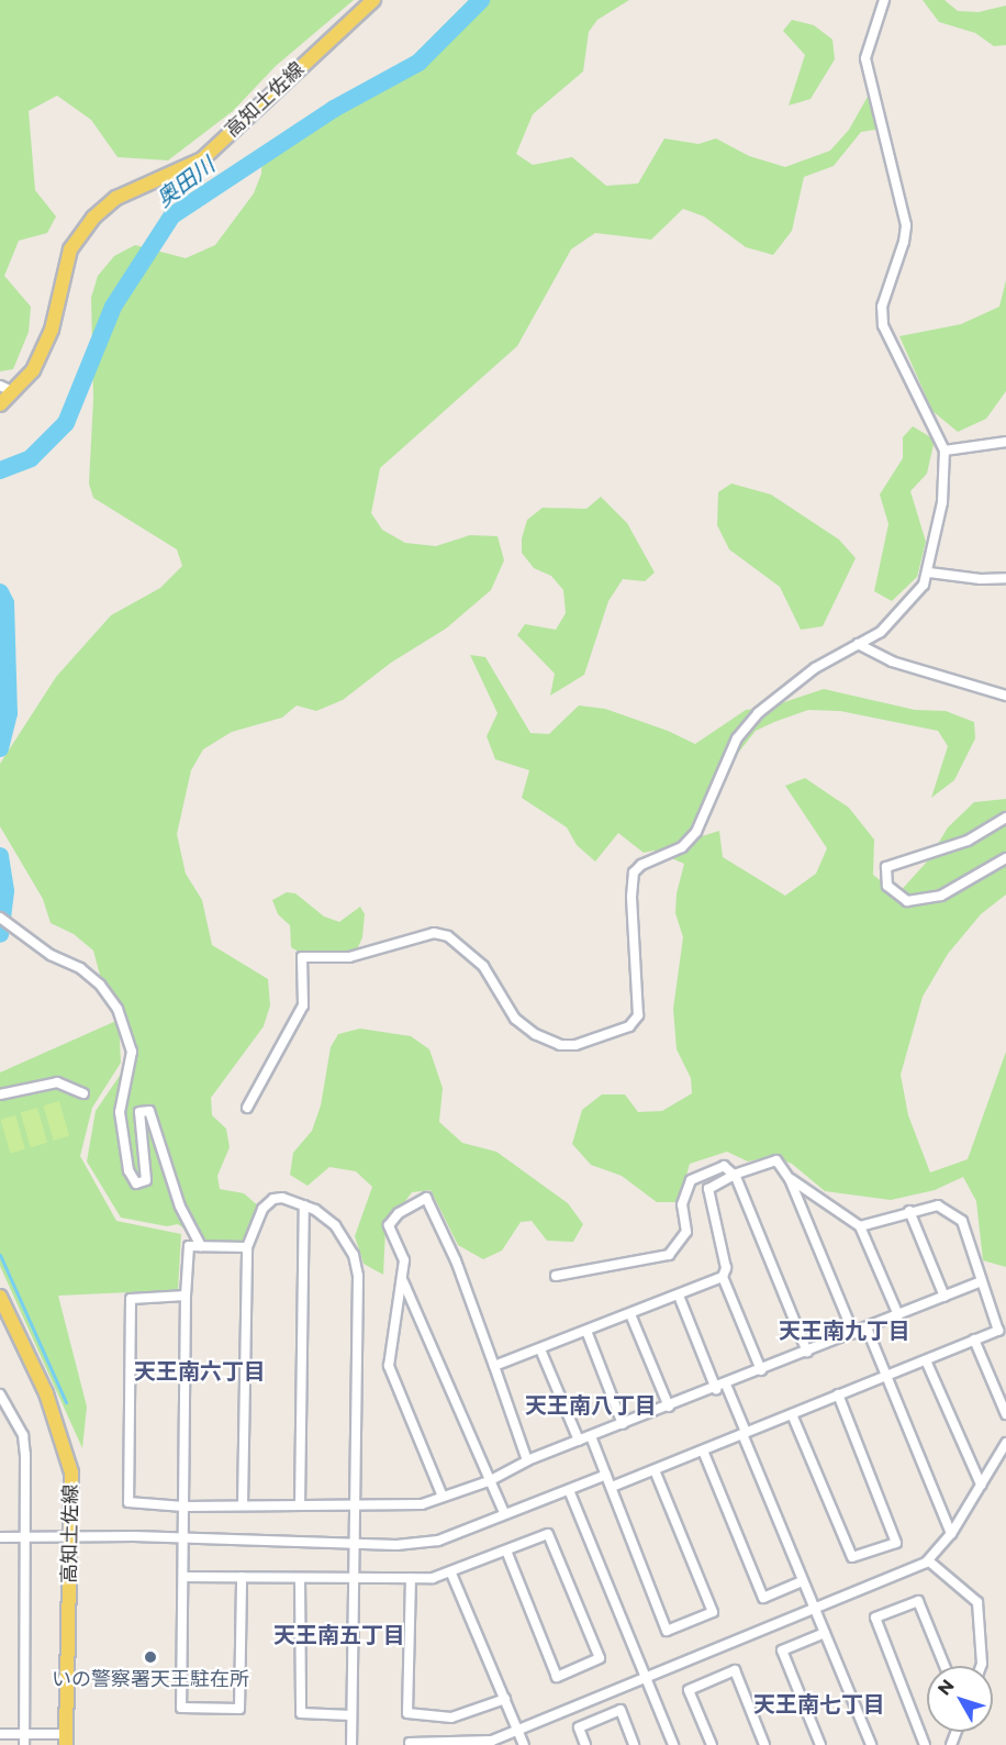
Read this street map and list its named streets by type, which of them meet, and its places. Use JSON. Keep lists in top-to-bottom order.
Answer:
{
  "streets": {
    "main road": ["高知土佐線"]
  },
  "districts": [
    "天王南九丁目",
    "天王南六丁目",
    "天王南八丁目",
    "天王南五丁目",
    "天王南七丁目"
  ],
  "water": ["奥田川"],
  "places": ["いの警察署天王駐在所"],
  "north": "top left"
}
